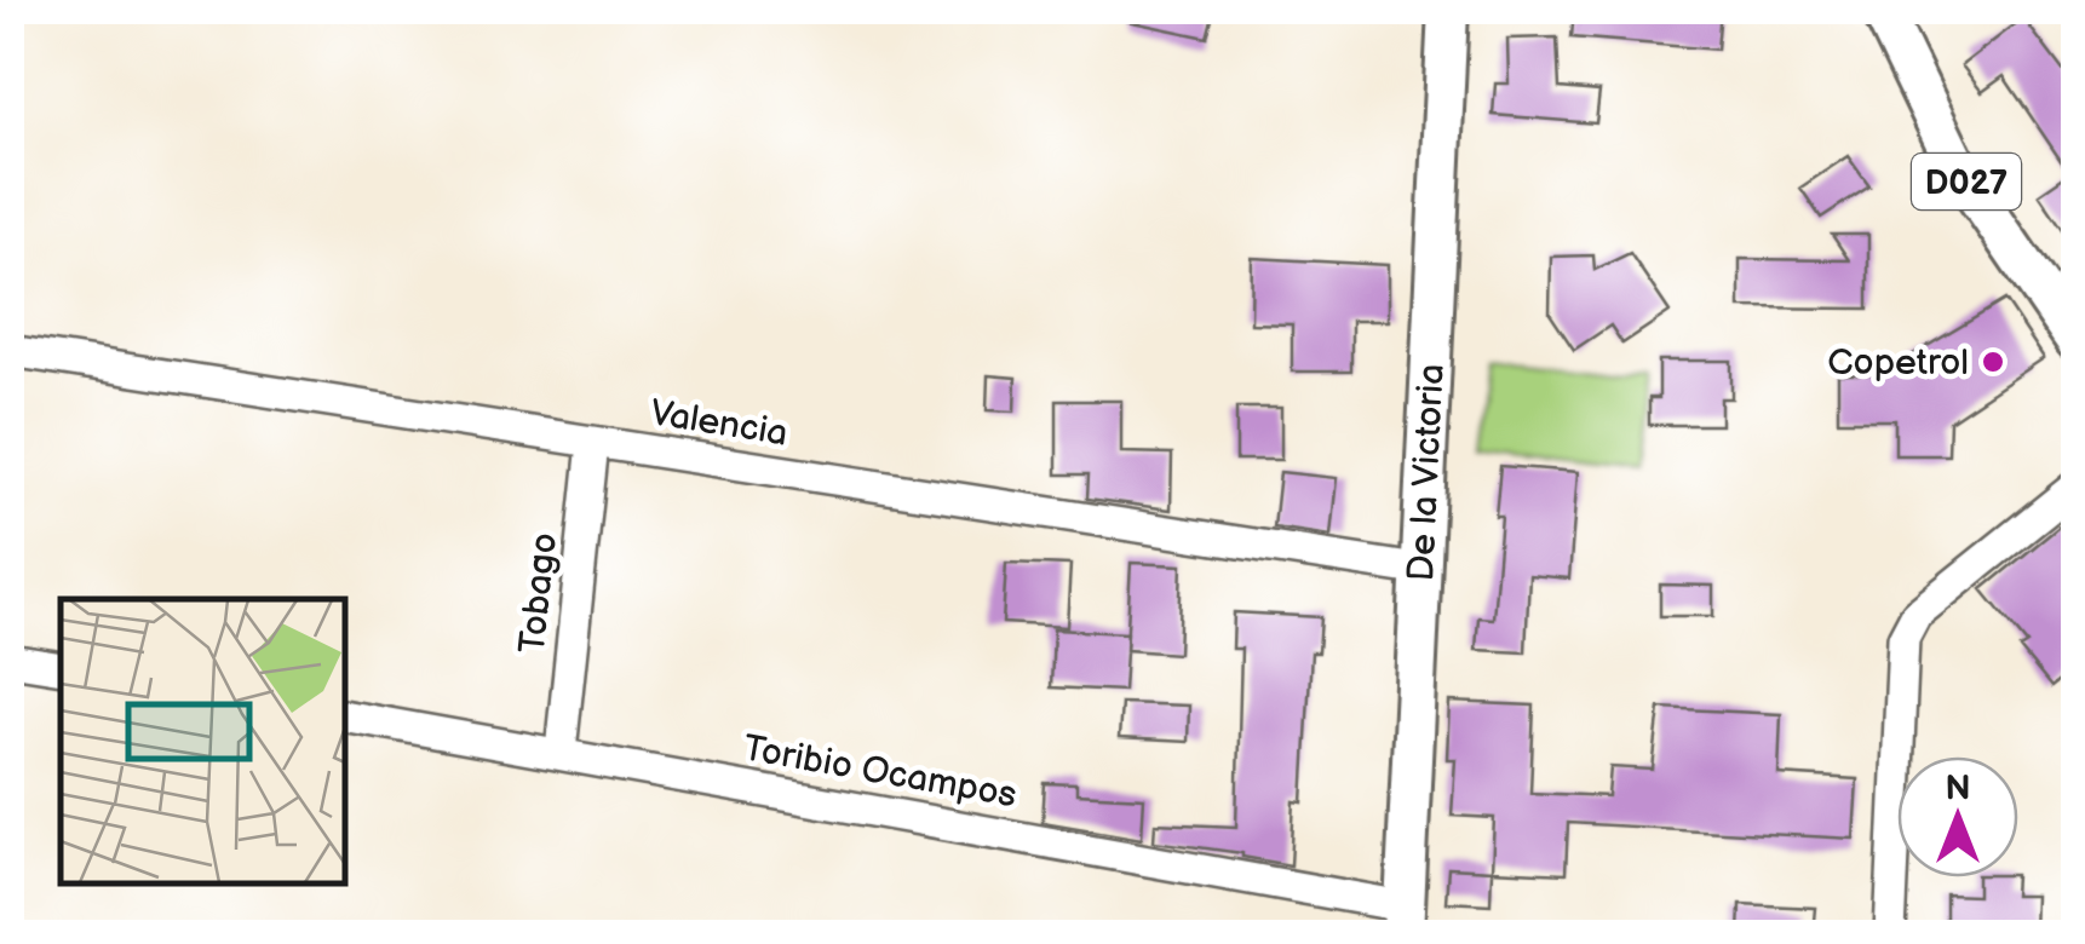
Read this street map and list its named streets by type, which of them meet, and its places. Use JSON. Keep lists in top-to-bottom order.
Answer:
{
  "streets": {
    "main road": ["D027", "De la Victoria"],
    "street": ["Valencia", "Tobago", "Toribio Ocampos"]
  },
  "crossings": [
    ["Valencia", "De la Victoria"],
    ["Valencia", "Tobago"],
    ["De la Victoria", "Toribio Ocampos"],
    ["Tobago", "Toribio Ocampos"]
  ],
  "places": ["Copetrol"],
  "north": "top"
}
